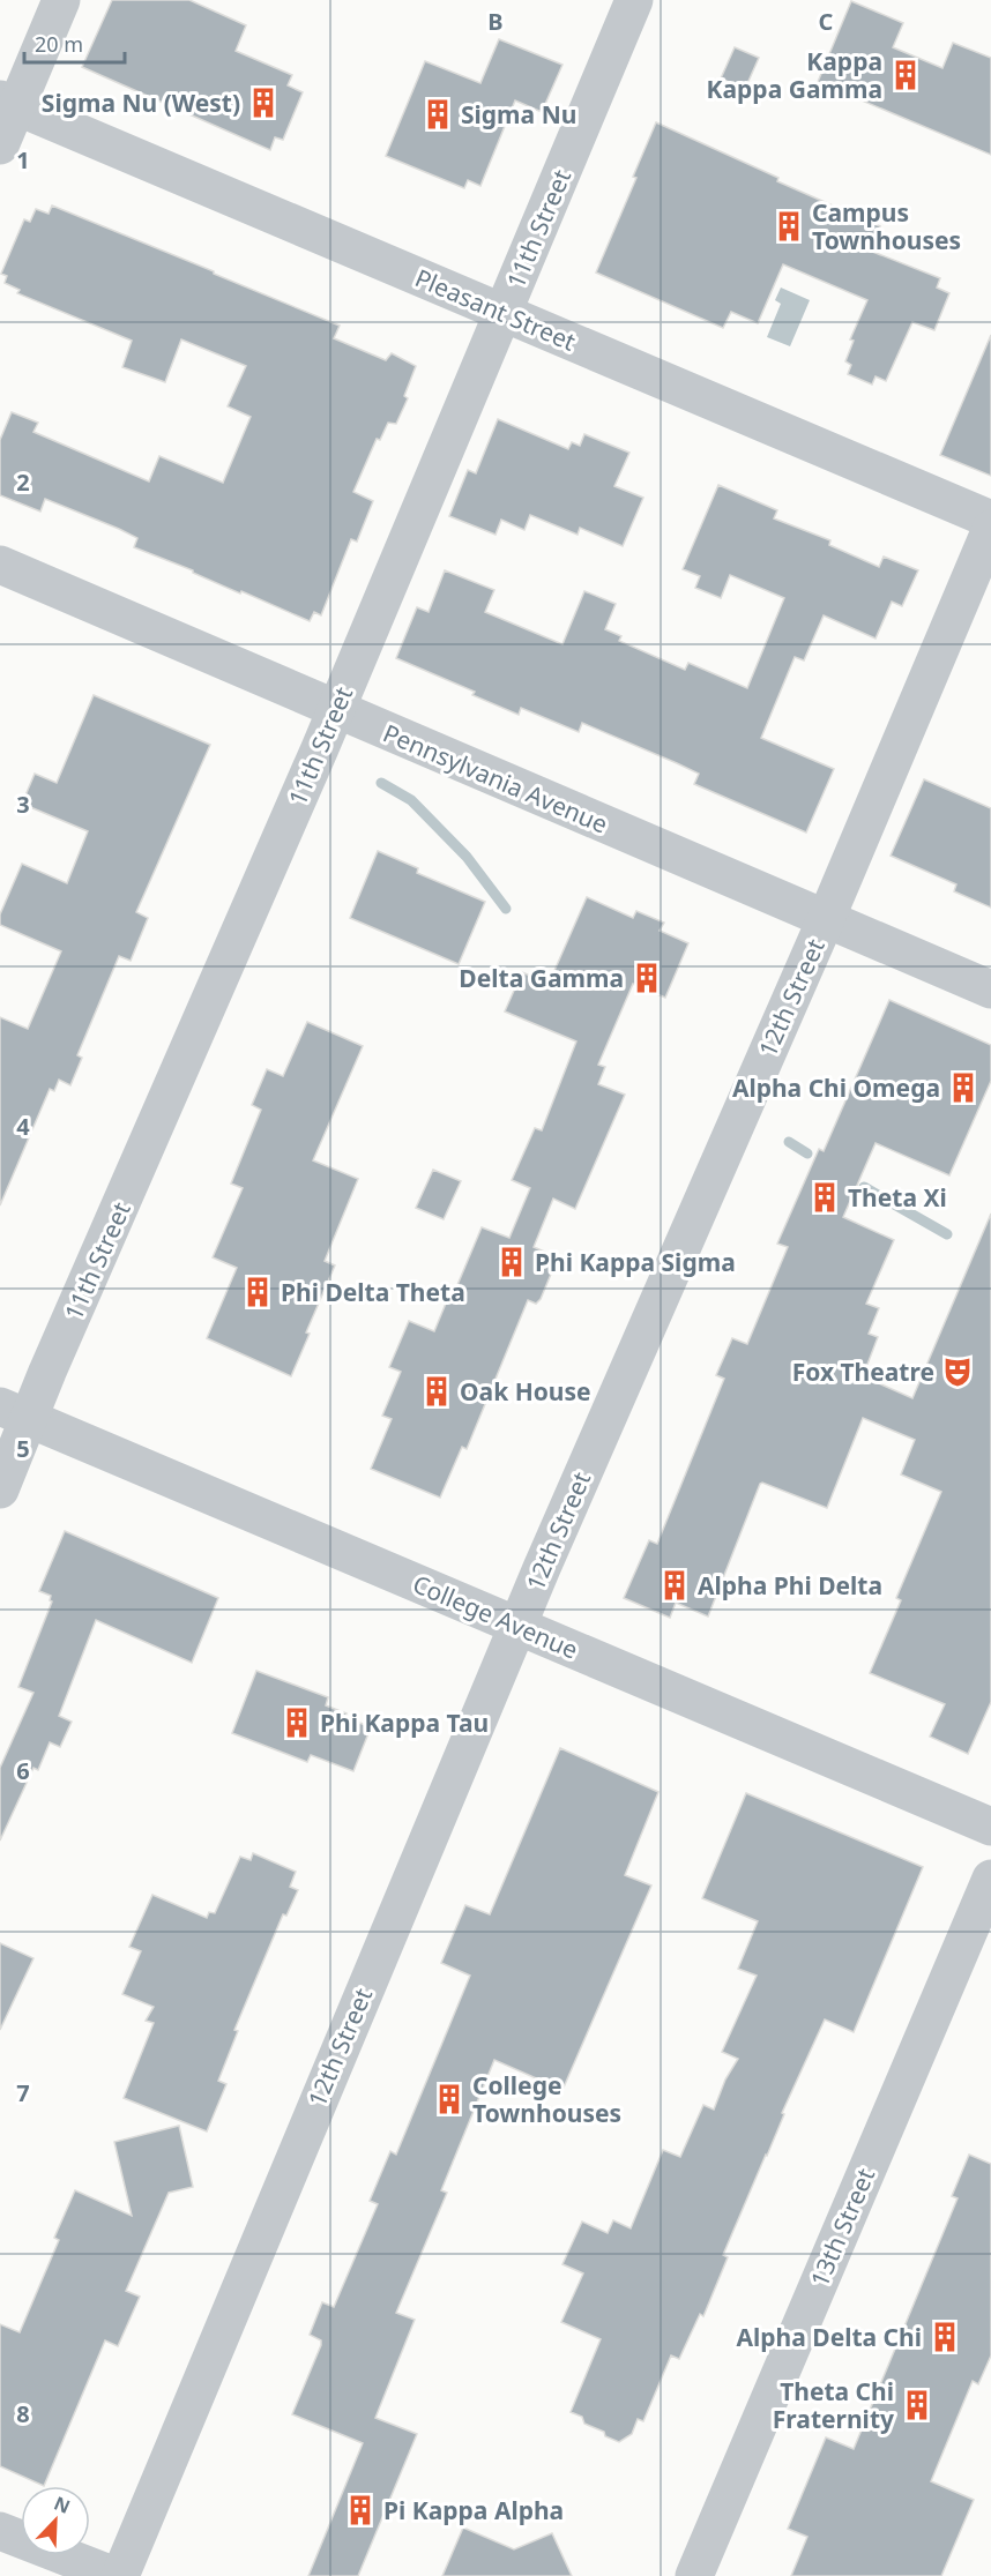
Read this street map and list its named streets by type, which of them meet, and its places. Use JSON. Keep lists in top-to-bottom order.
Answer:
{
  "streets": {
    "street": [
      "11th Street",
      "Pleasant Street",
      "Pennsylvania Avenue",
      "12th Street",
      "College Avenue",
      "13th Street"
    ]
  },
  "crossings": [
    ["11th Street", "Pleasant Street"],
    ["11th Street", "Pennsylvania Avenue"],
    ["11th Street", "College Avenue"],
    ["Pennsylvania Avenue", "12th Street"],
    ["12th Street", "College Avenue"]
  ],
  "places": {
    "building": [
      "Kappa Kappa Gamma",
      "Sigma Nu (West)",
      "Sigma Nu",
      "Campus Townhouses",
      "Delta Gamma",
      "Alpha Chi Omega",
      "Theta Xi",
      "Phi Kappa Sigma",
      "Phi Delta Theta",
      "Oak House",
      "Alpha Phi Delta",
      "Phi Kappa Tau",
      "College Townhouses",
      "Alpha Delta Chi",
      "Theta Chi Fraternity",
      "Pi Kappa Alpha"
    ],
    "theatre": ["Fox Theatre"]
  },
  "scale_bar": "20 m",
  "north": "top right",
  "grid": {
    "columns": ["B", "C"],
    "rows": [
      "1",
      "2",
      "3",
      "4",
      "5",
      "6",
      "7",
      "8"
    ]
  }
}
